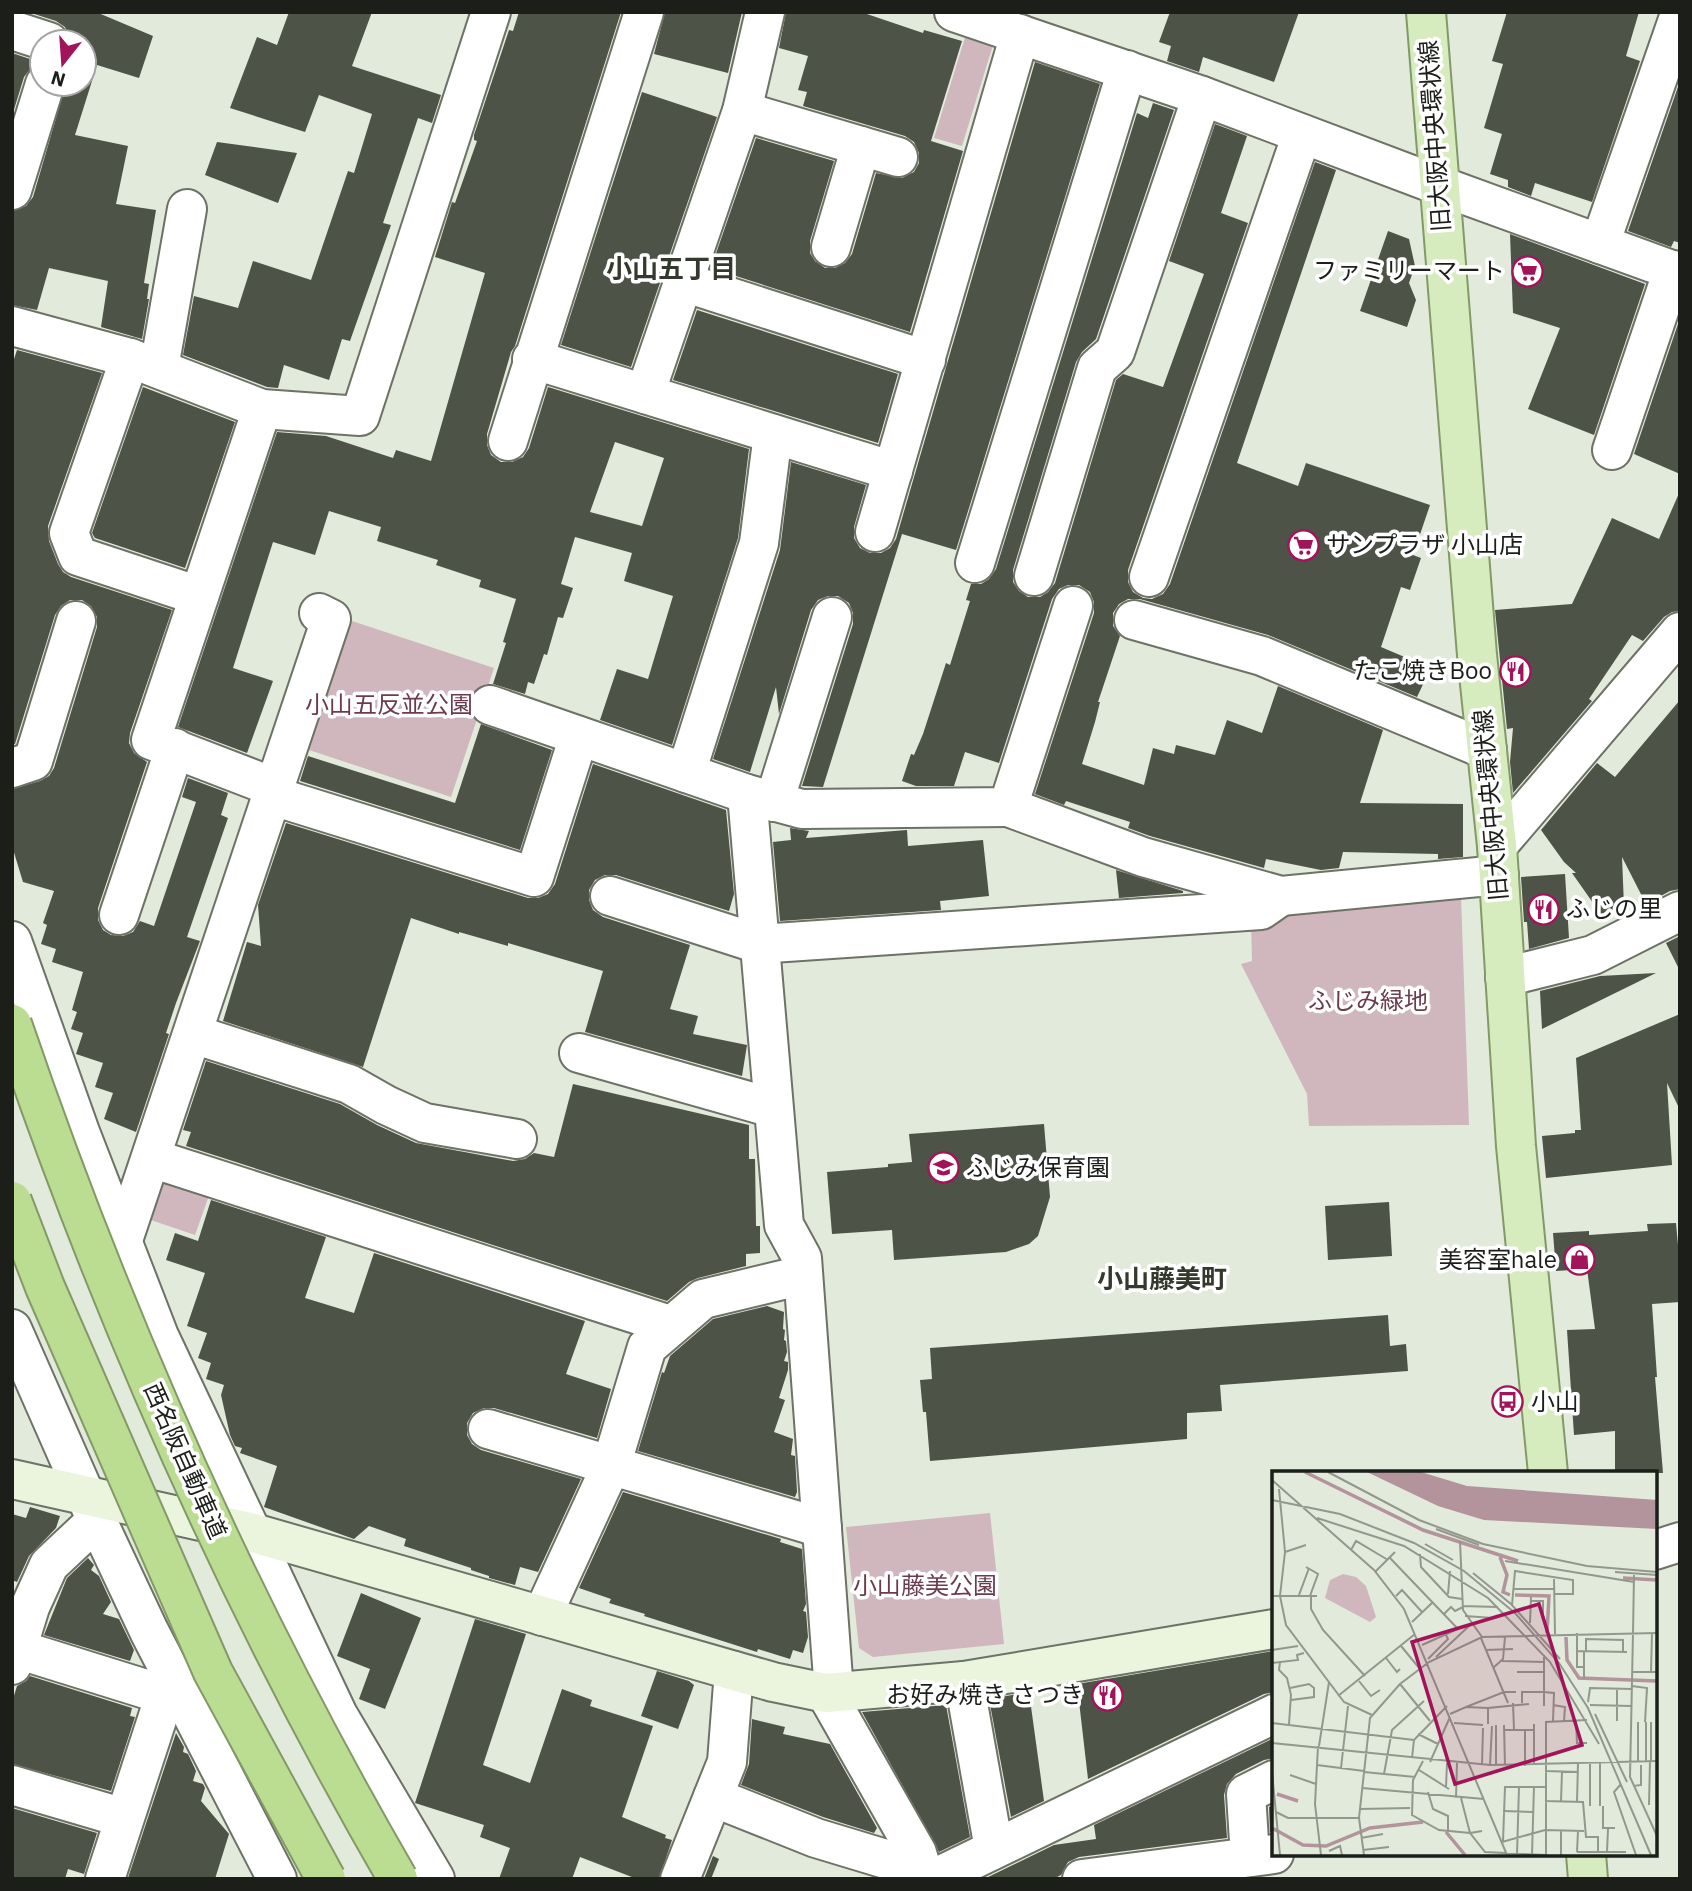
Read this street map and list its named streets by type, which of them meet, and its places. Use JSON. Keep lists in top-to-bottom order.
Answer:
{
  "streets": {
    "highway": ["西名阪自動車道"],
    "main road": ["旧大阪中央環状線"]
  },
  "districts": ["小山五丁目", "小山藤美町"],
  "parks": ["小山五反並公園", "ふじみ緑地", "小山藤美公園"],
  "places": {
    "supermarket": ["ファミリーマート", "サンプラザ 小山店"],
    "restaurant": ["たこ焼きBoo", "ふじの里", "お好み焼き さつき"],
    "school or university": ["ふじみ保育園"],
    "shop": ["美容室hale"],
    "bus stop": ["小山"]
  },
  "north": "bottom"
}
